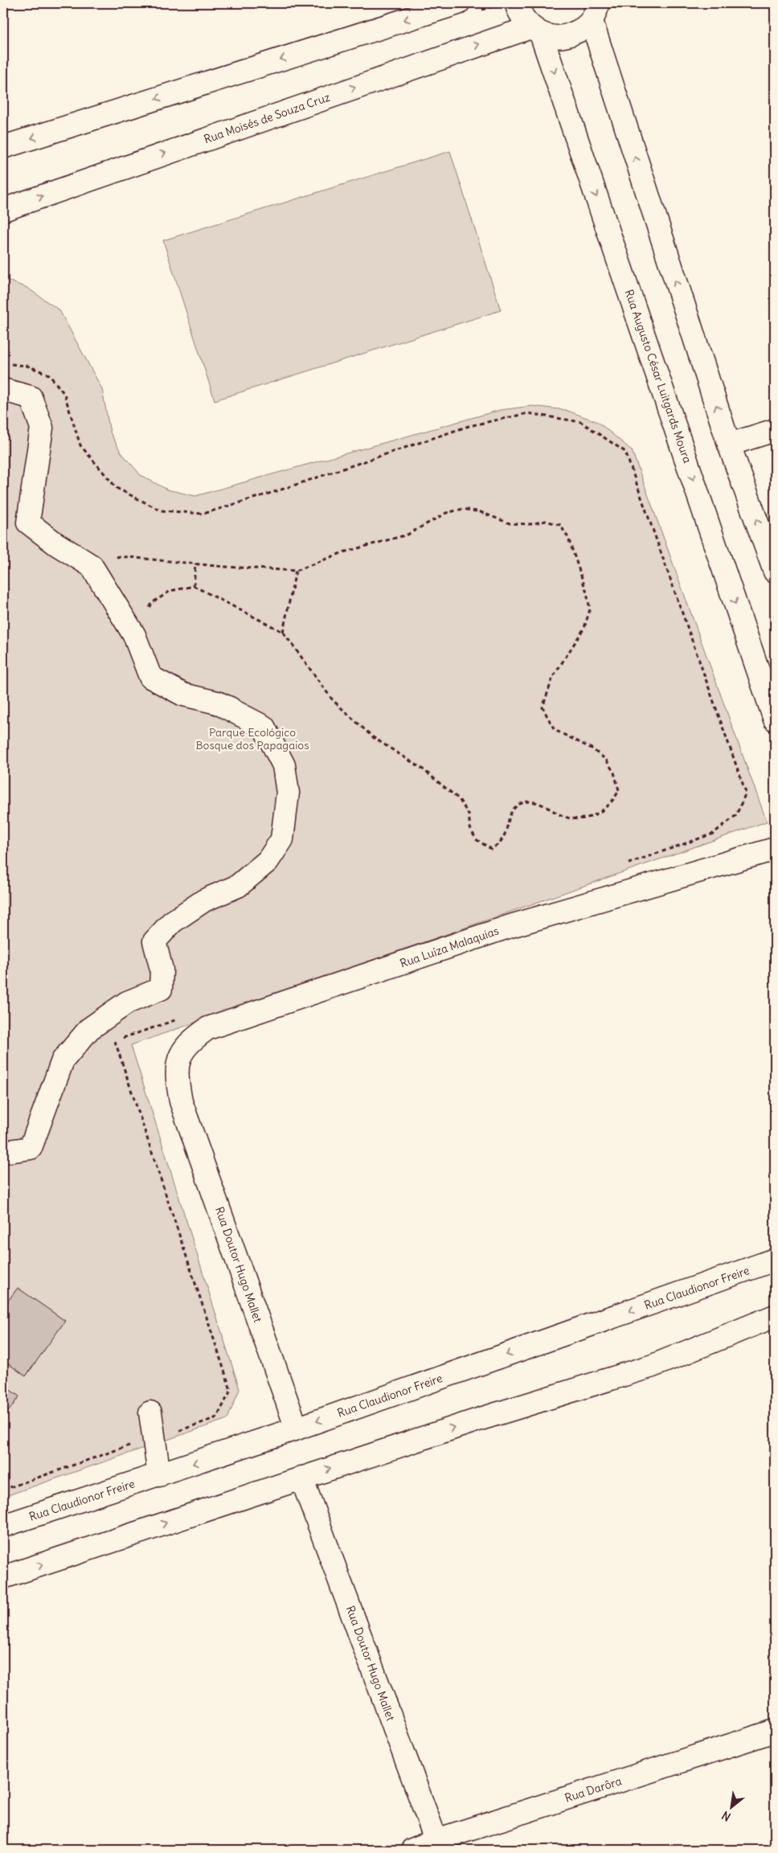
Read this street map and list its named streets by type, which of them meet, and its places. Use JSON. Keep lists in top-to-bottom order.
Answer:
{
  "streets": {
    "street": [
      "Rua Moisés de Souza Cruz",
      "Rua Augusto César Luitgards Moura",
      "Rua Luíza Malaquias",
      "Rua Doutor Hugo Mallet",
      "Rua Claudionor Freire",
      "Rua Darôra"
    ]
  },
  "crossings": [
    ["Rua Moisés de Souza Cruz", "Rua Augusto César Luitgards Moura"],
    ["Rua Luíza Malaquias", "Rua Doutor Hugo Mallet"],
    ["Rua Doutor Hugo Mallet", "Rua Claudionor Freire"],
    ["Rua Doutor Hugo Mallet", "Rua Darôra"]
  ],
  "parks": ["Parque Ecológico Bosque dos Papagaios"],
  "north": "bottom left"
}
